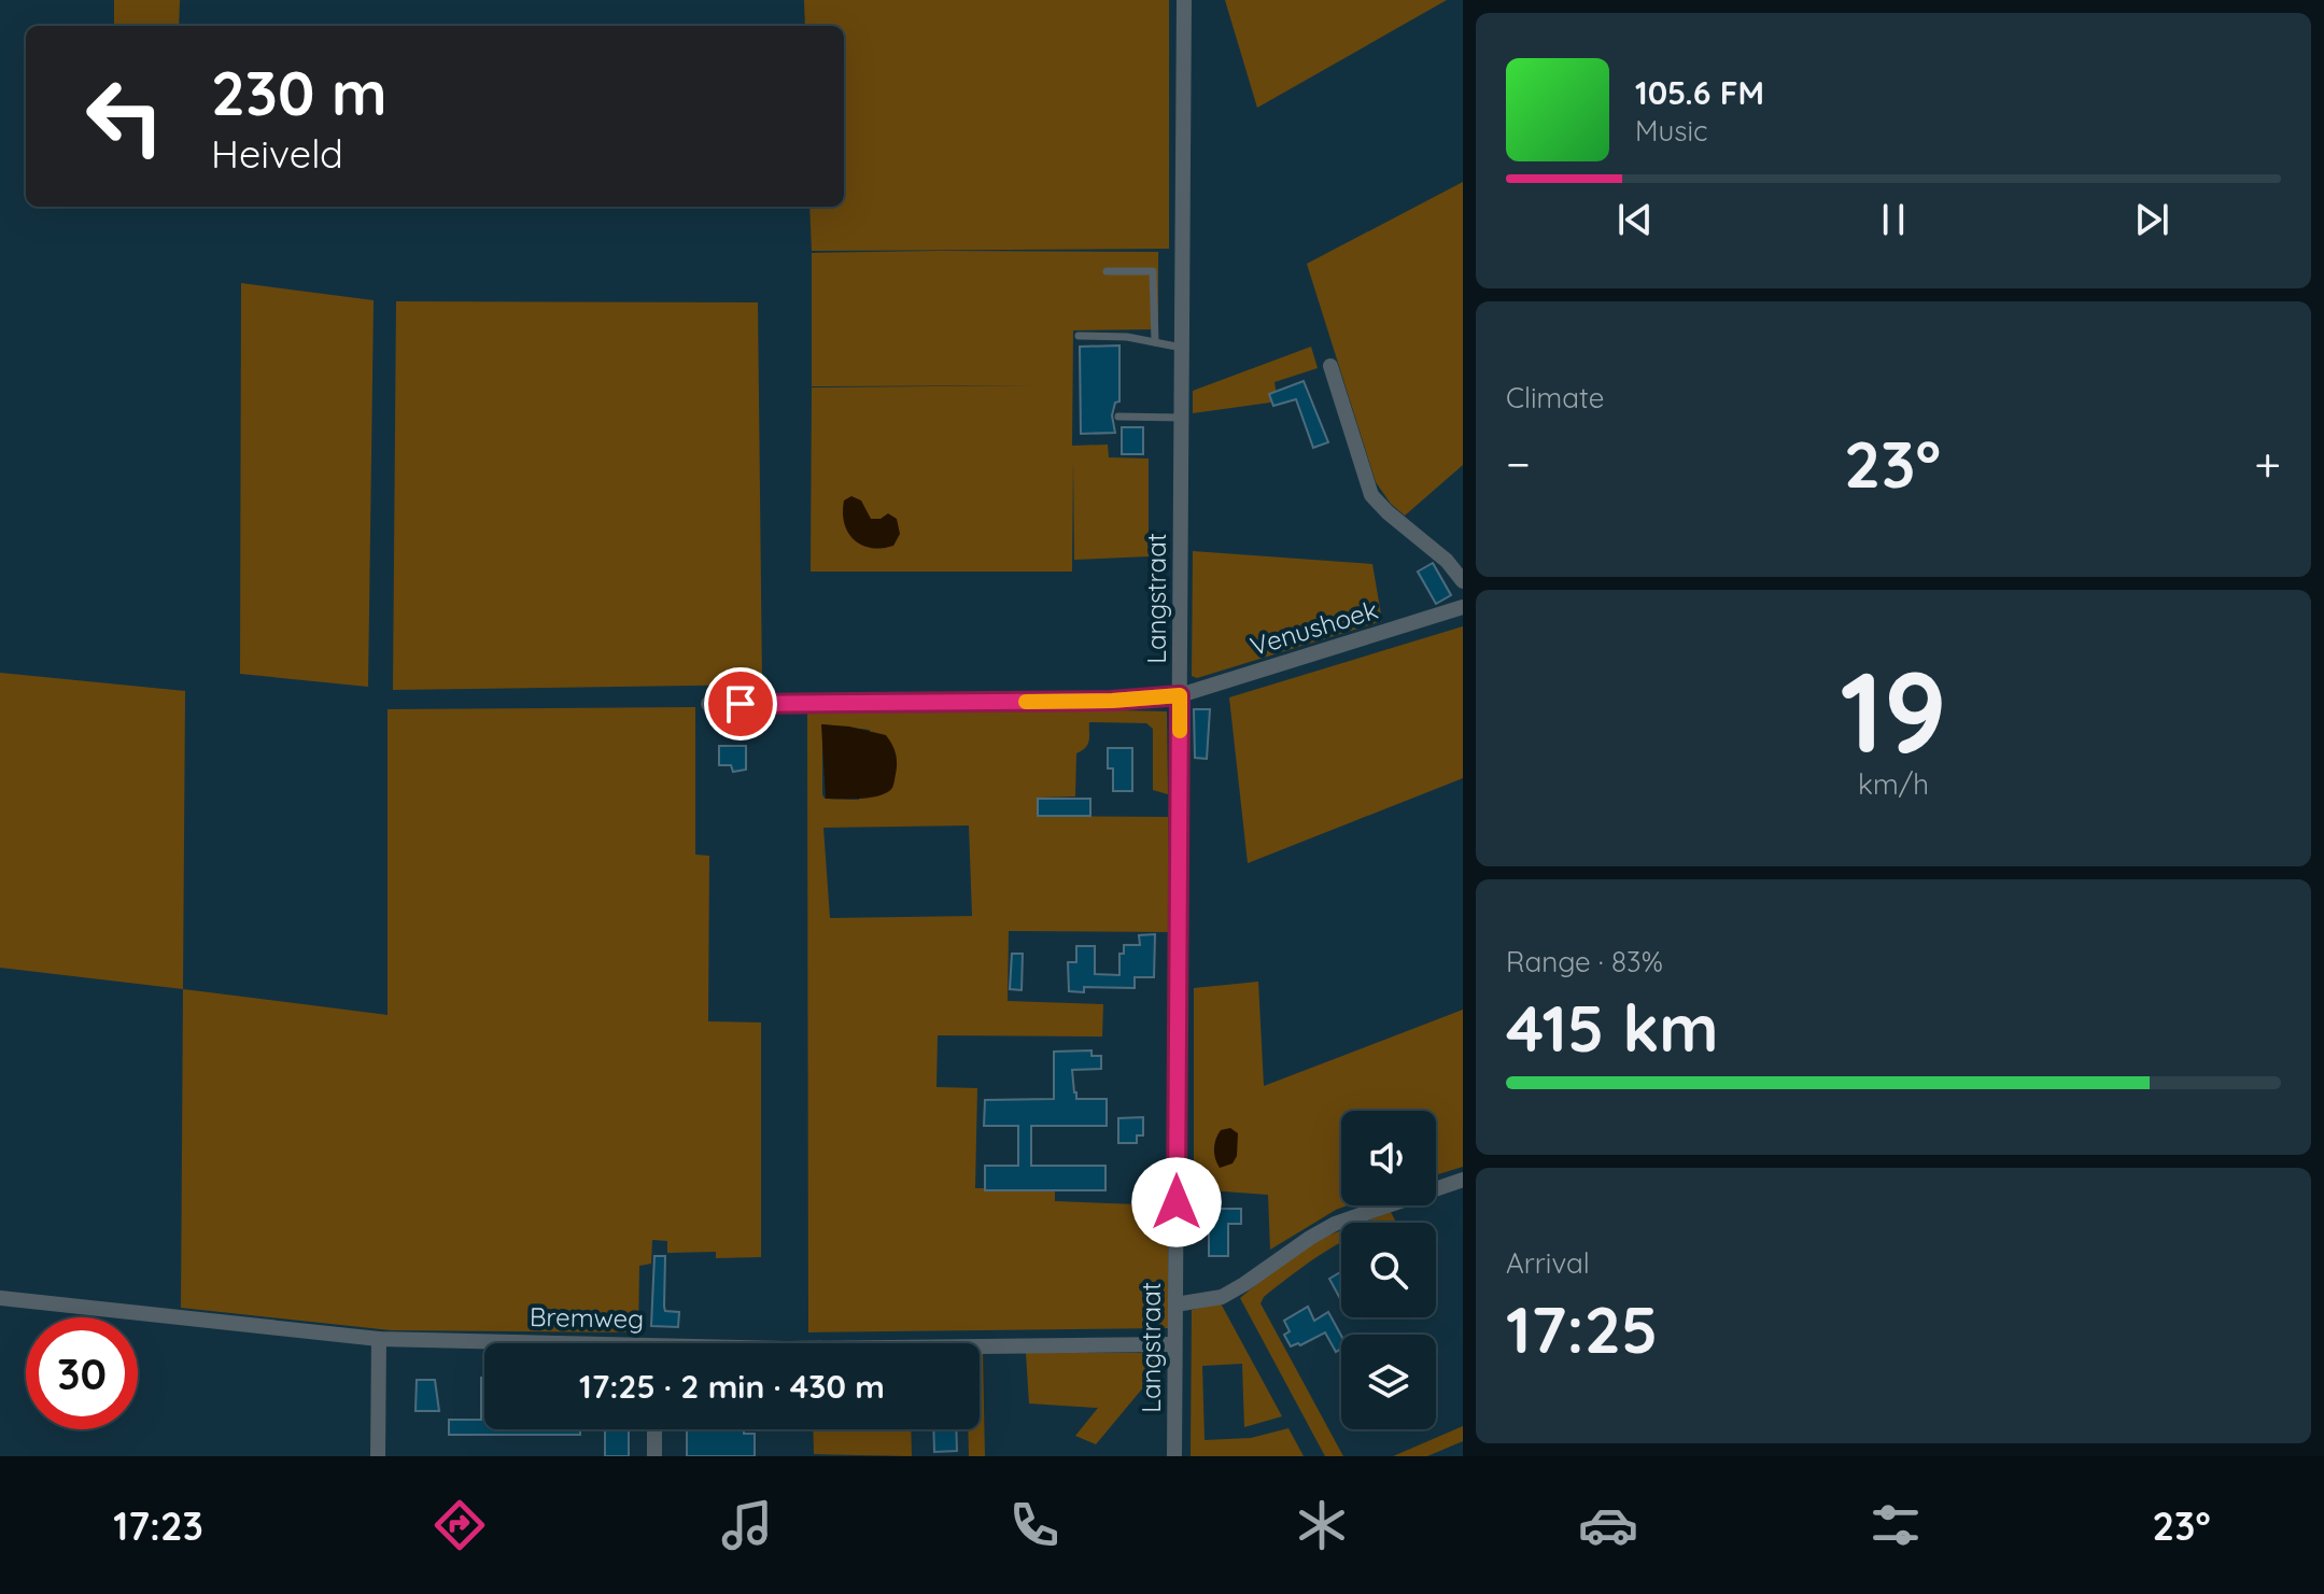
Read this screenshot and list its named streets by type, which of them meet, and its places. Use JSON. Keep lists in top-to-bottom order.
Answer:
{
  "streets": {
    "street": ["Langstraat", "Venushoek", "Bremweg"]
  },
  "crossings": [
    ["Langstraat", "Venushoek"],
    ["Langstraat", "Bremweg"]
  ],
  "page": {
    "turn": ["230 m", "Heiveld"],
    "song": ["105.6 FM", "Music"],
    "tile": [
      "Climate",
      ["19", "km/h"],
      ["Range · 83%", "415 km"],
      ["Arrival", "17:25"]
    ],
    "heat": ["−", "23°", "+"],
    "limit": "30",
    "trip": "17:25 · 2 min · 430 m",
    "tabs": ["17:23", "23°"]
  }
}
